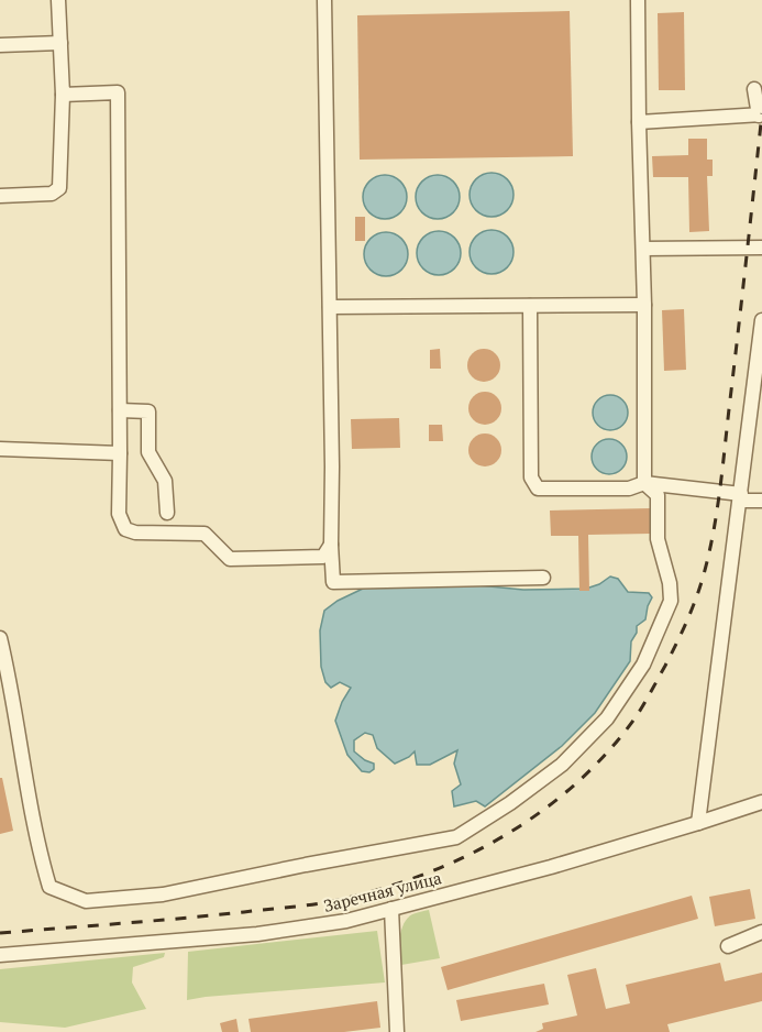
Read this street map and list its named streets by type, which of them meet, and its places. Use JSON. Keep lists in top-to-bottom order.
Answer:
{
  "streets": {
    "street": ["Заречная улица"]
  }
}
